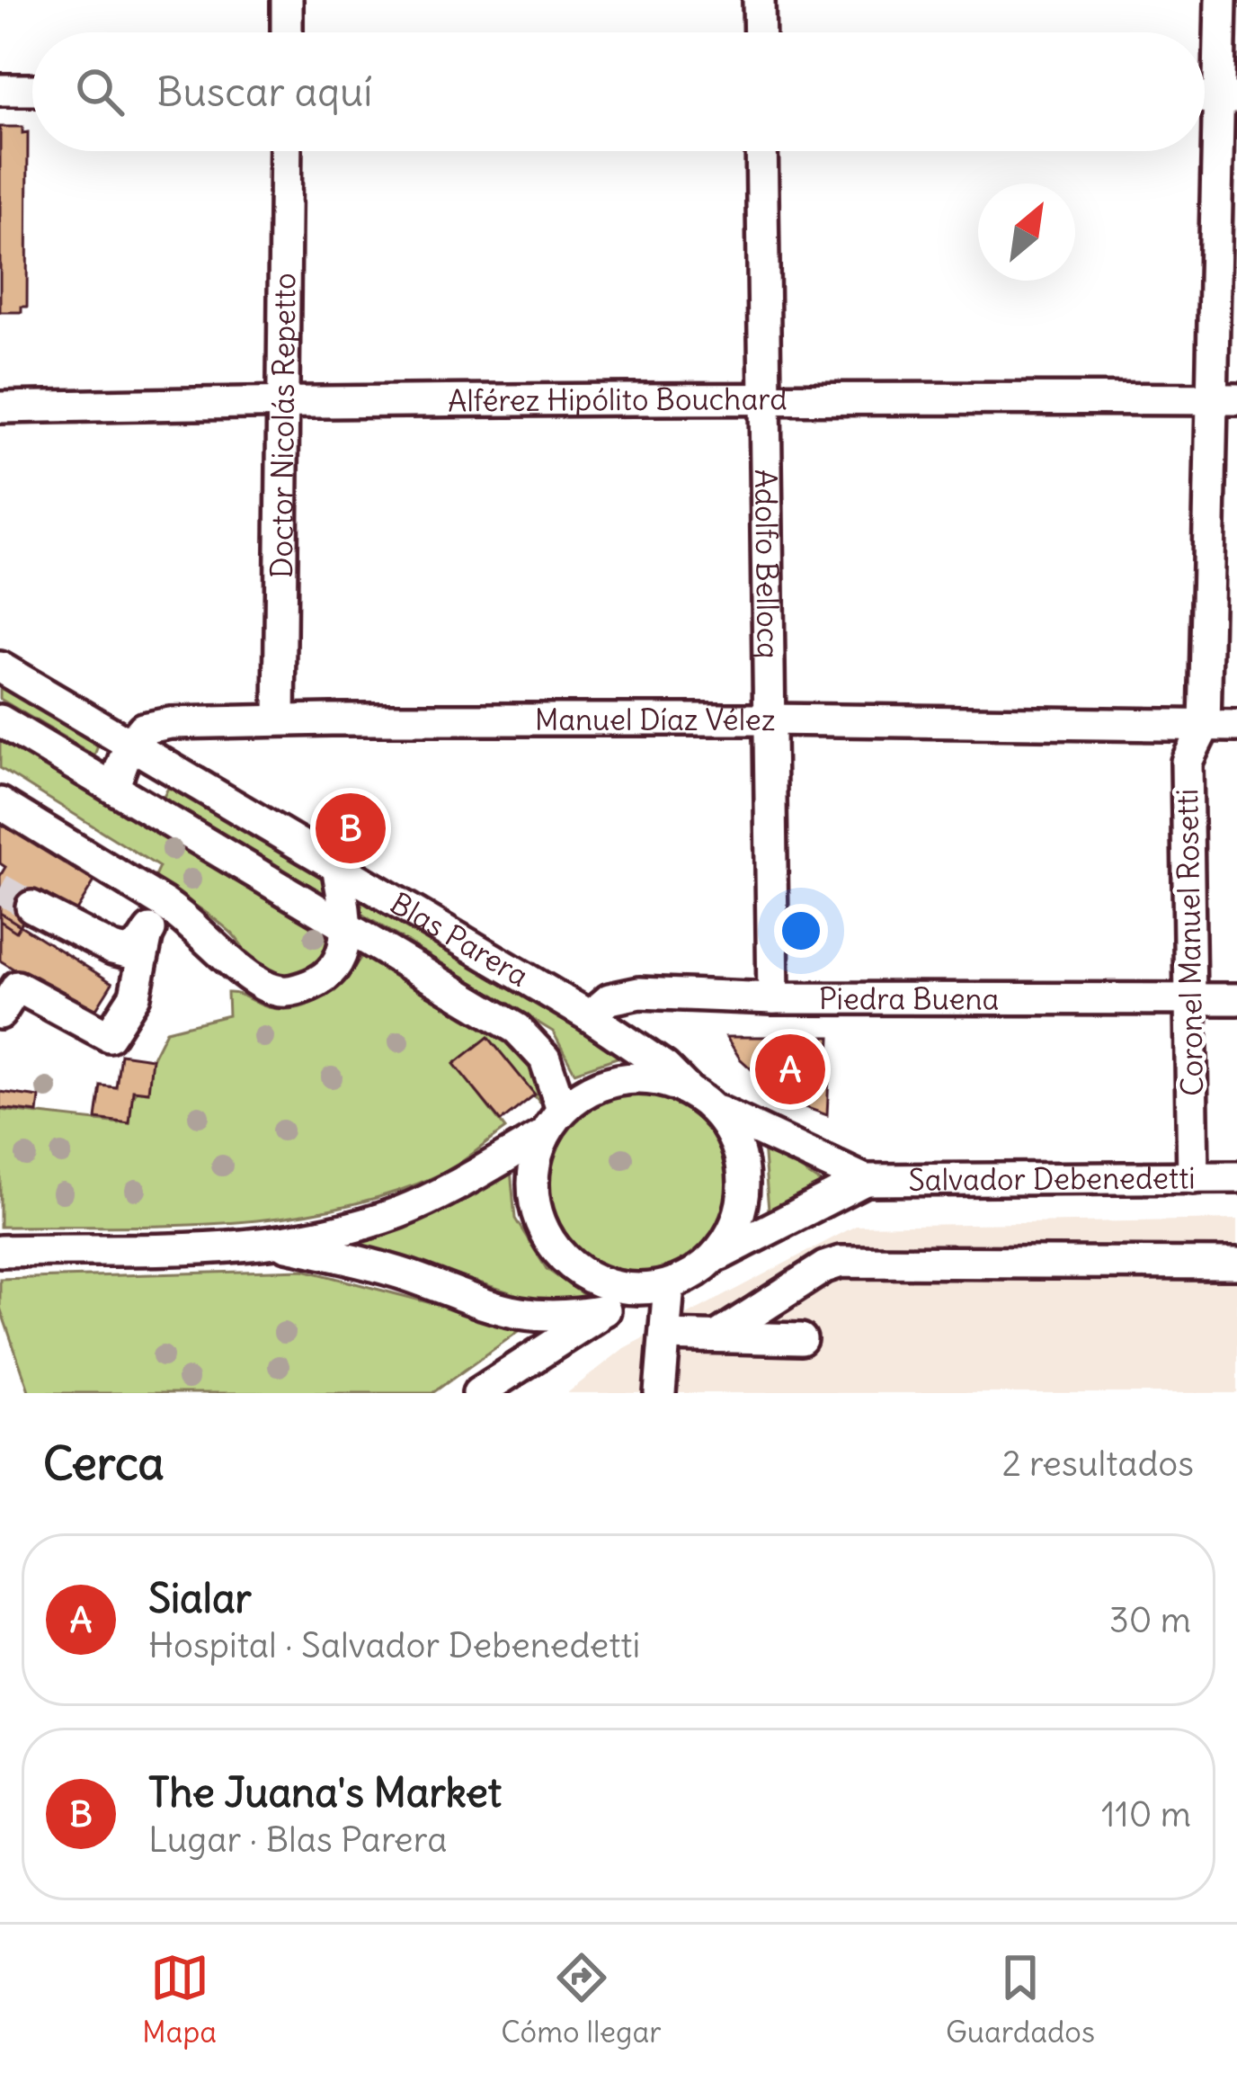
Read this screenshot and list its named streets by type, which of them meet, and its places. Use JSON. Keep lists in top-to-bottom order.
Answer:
{
  "streets": {
    "street": [
      "Alférez Hipólito Bouchard",
      "Doctor Nicolás Repetto",
      "Adolfo Bellocq",
      "Manuel Díaz Vélez",
      "Blas Parera",
      "Coronel Manuel Rosetti",
      "Piedra Buena",
      "Salvador Debenedetti"
    ]
  },
  "crossings": [
    ["Alférez Hipólito Bouchard", "Doctor Nicolás Repetto"],
    ["Alférez Hipólito Bouchard", "Adolfo Bellocq"],
    ["Alférez Hipólito Bouchard", "Coronel Manuel Rosetti"],
    ["Doctor Nicolás Repetto", "Manuel Díaz Vélez"],
    ["Adolfo Bellocq", "Manuel Díaz Vélez"],
    ["Adolfo Bellocq", "Piedra Buena"],
    ["Manuel Díaz Vélez", "Blas Parera"],
    ["Manuel Díaz Vélez", "Coronel Manuel Rosetti"],
    ["Blas Parera", "Piedra Buena"],
    ["Blas Parera", "Salvador Debenedetti"],
    ["Coronel Manuel Rosetti", "Piedra Buena"],
    ["Coronel Manuel Rosetti", "Salvador Debenedetti"]
  ],
  "north": "top right",
  "page": {
    "search": "Buscar aquí",
    "pins": ["B", "A"],
    "heading": ["Cerca", "2 resultados"],
    "list": [
      {
        "mark": "A",
        "name": "Sialar",
        "note": "Hospital · Salvador Debenedetti",
        "value": "30 m"
      },
      {
        "mark": "B",
        "name": "The Juana's Market",
        "note": "Lugar · Blas Parera",
        "value": "110 m"
      }
    ],
    "nav": ["Mapa", "Cómo llegar", "Guardados"]
  }
}
